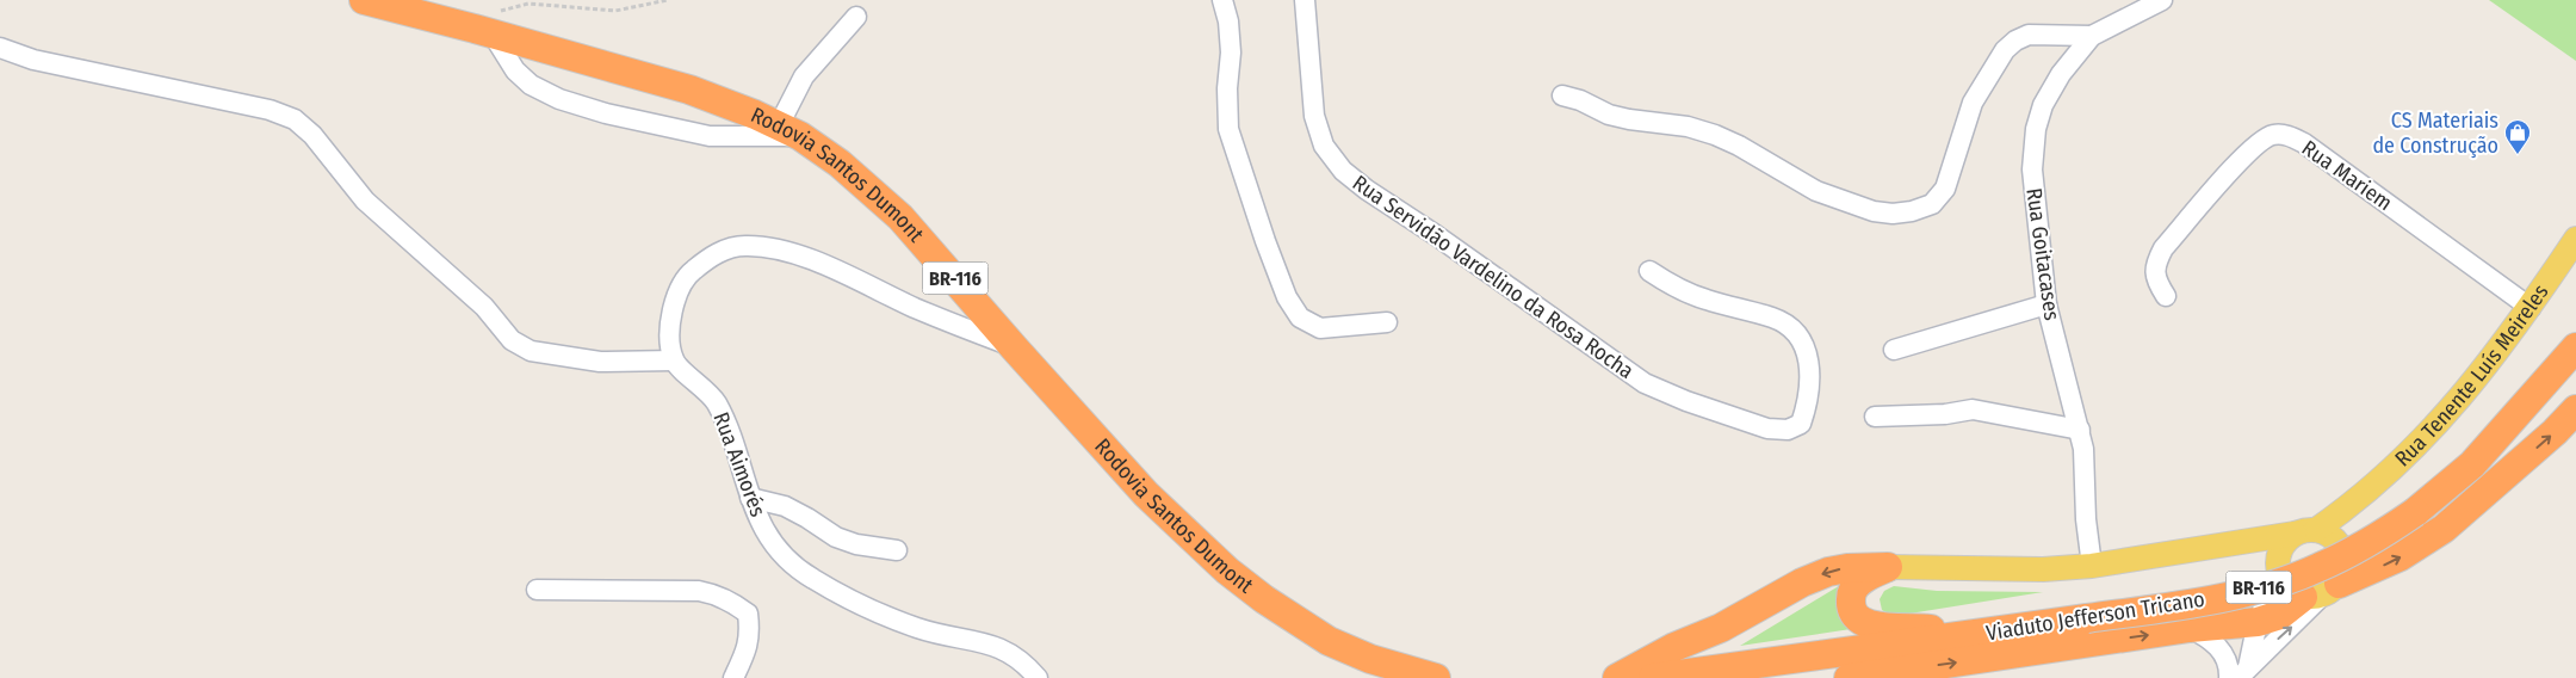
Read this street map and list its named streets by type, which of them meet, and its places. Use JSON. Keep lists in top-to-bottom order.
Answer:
{
  "streets": {
    "highway": ["Rodovia Santos Dumont", "BR-116", "Viaduto Jefferson Tricano"],
    "main road": ["Rua Tenente Luís Meireles"],
    "street": [
      "Rua Mariem",
      "Rua Goitacases",
      "Rua Servidão Vardelino da Rosa Rocha",
      "Rua Aimorés"
    ]
  },
  "crossings": [
    ["Rua Mariem", "Rua Tenente Luís Meireles"],
    ["Rua Goitacases", "Rua Tenente Luís Meireles"],
    ["BR-116", "Viaduto Jefferson Tricano"]
  ],
  "places": {
    "shop": ["CS Materiais de Construção"]
  }
}
